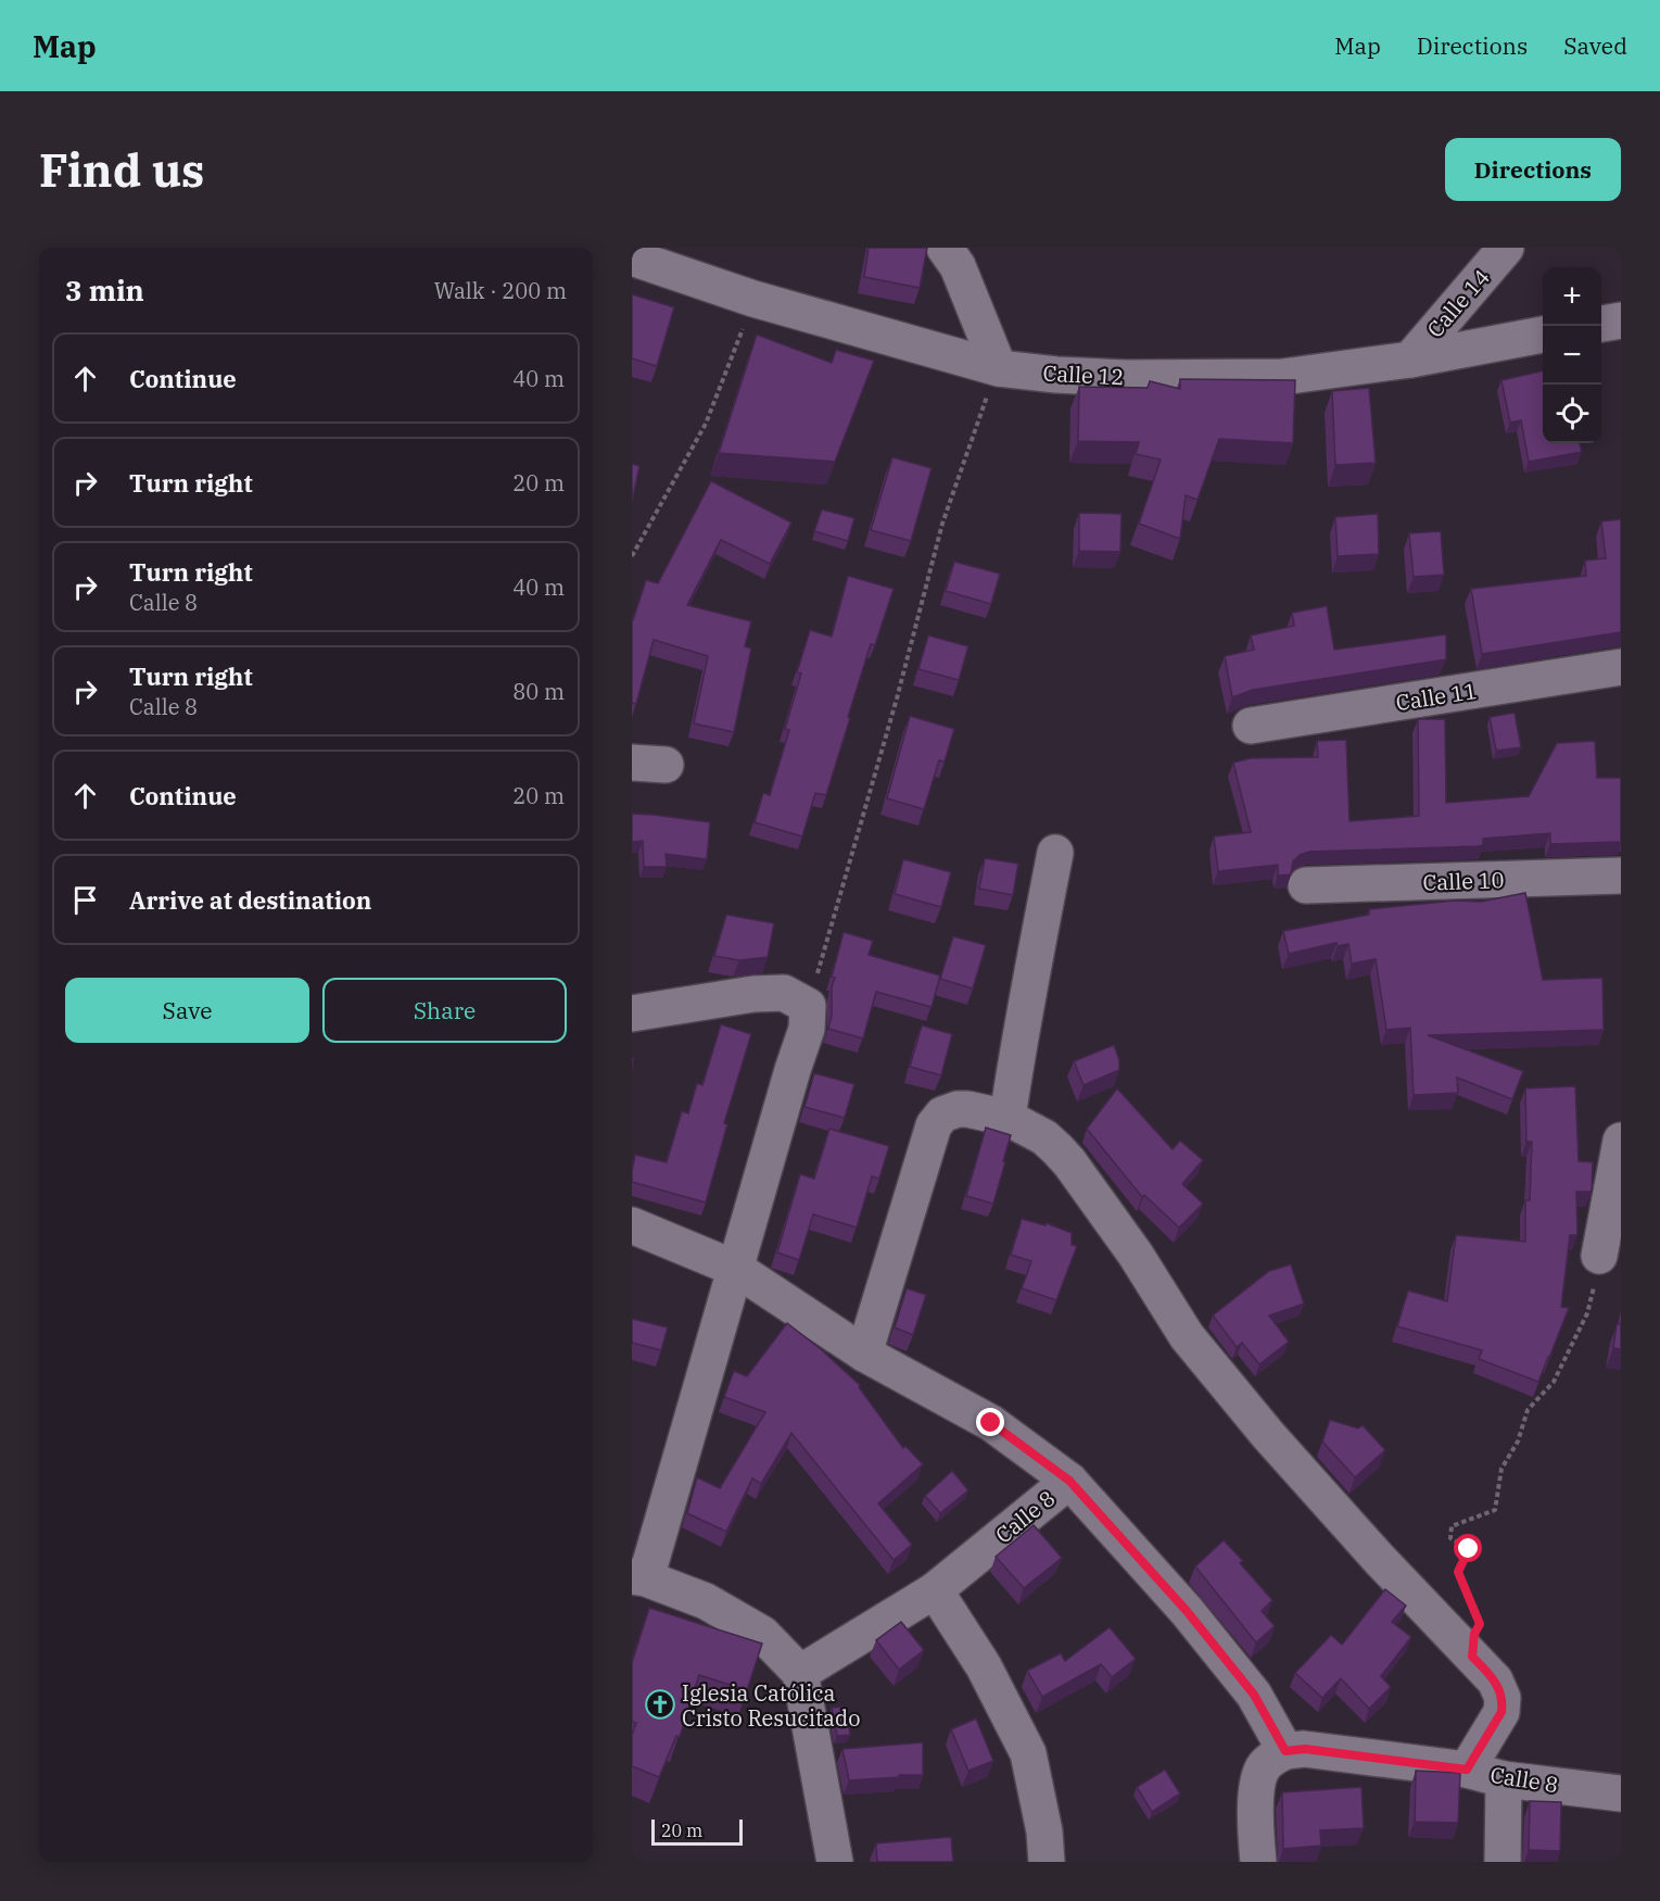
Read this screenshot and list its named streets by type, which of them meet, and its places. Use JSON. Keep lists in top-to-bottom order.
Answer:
{
  "streets": {
    "street": [
      "Calle 14",
      "Calle 12",
      "Calle 11",
      "Calle 10",
      "Calle 8"
    ]
  },
  "crossings": [
    ["Calle 14", "Calle 12"]
  ],
  "places": {
    "church": ["Iglesia Católica Cristo Resucitado"]
  },
  "scale_bar": "20 m",
  "page": {
    "header": "Map",
    "nav": ["Map", "Directions", "Saved"],
    "buttons": [
      "Directions",
      ["Save", "Share"]
    ],
    "title": "Find us",
    "heading": ["3 min", "Walk · 200 m"],
    "map_buttons": ["+", "−"],
    "list": [
      ["Continue", "40 m"],
      ["Turn right", "20 m"],
      ["Turn right", "Calle 8", "40 m"],
      ["Turn right", "Calle 8", "80 m"],
      ["Continue", "20 m"],
      "Arrive at destination"
    ],
    "scale": "20 m"
  }
}
